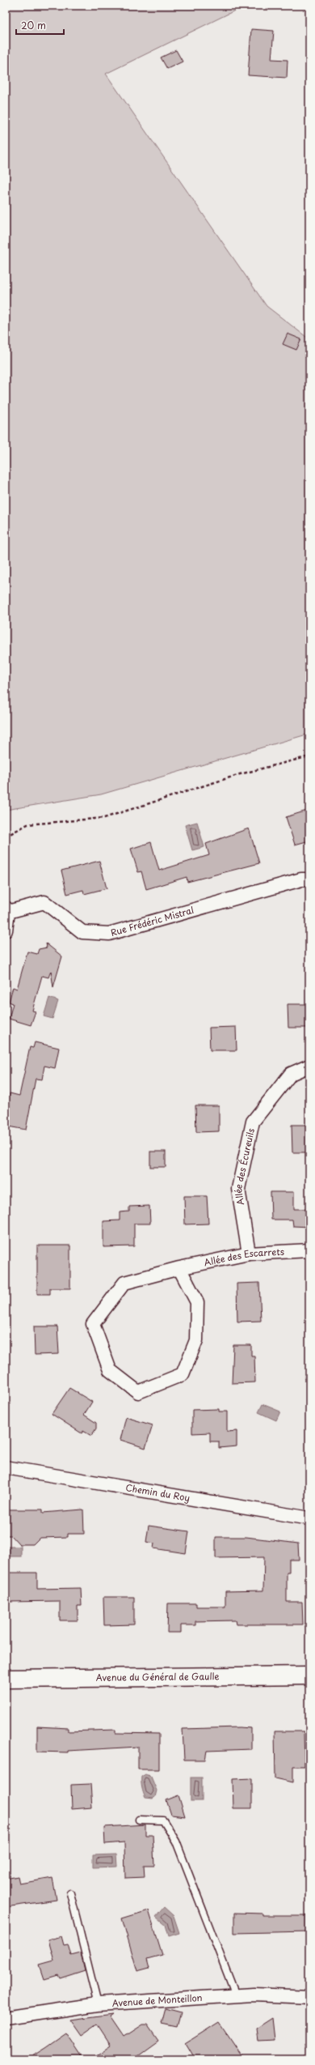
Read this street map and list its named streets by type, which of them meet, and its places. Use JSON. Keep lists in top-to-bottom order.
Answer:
{
  "streets": {
    "main road": ["Avenue du Général de Gaulle"],
    "street": [
      "Rue Frédéric Mistral",
      "Allée des Écureuils",
      "Allée des Escarrets",
      "Chemin du Roy",
      "Avenue de Monteillon"
    ]
  },
  "crossings": [
    ["Allée des Écureuils", "Allée des Escarrets"]
  ],
  "scale_bar": "20 m"
}
